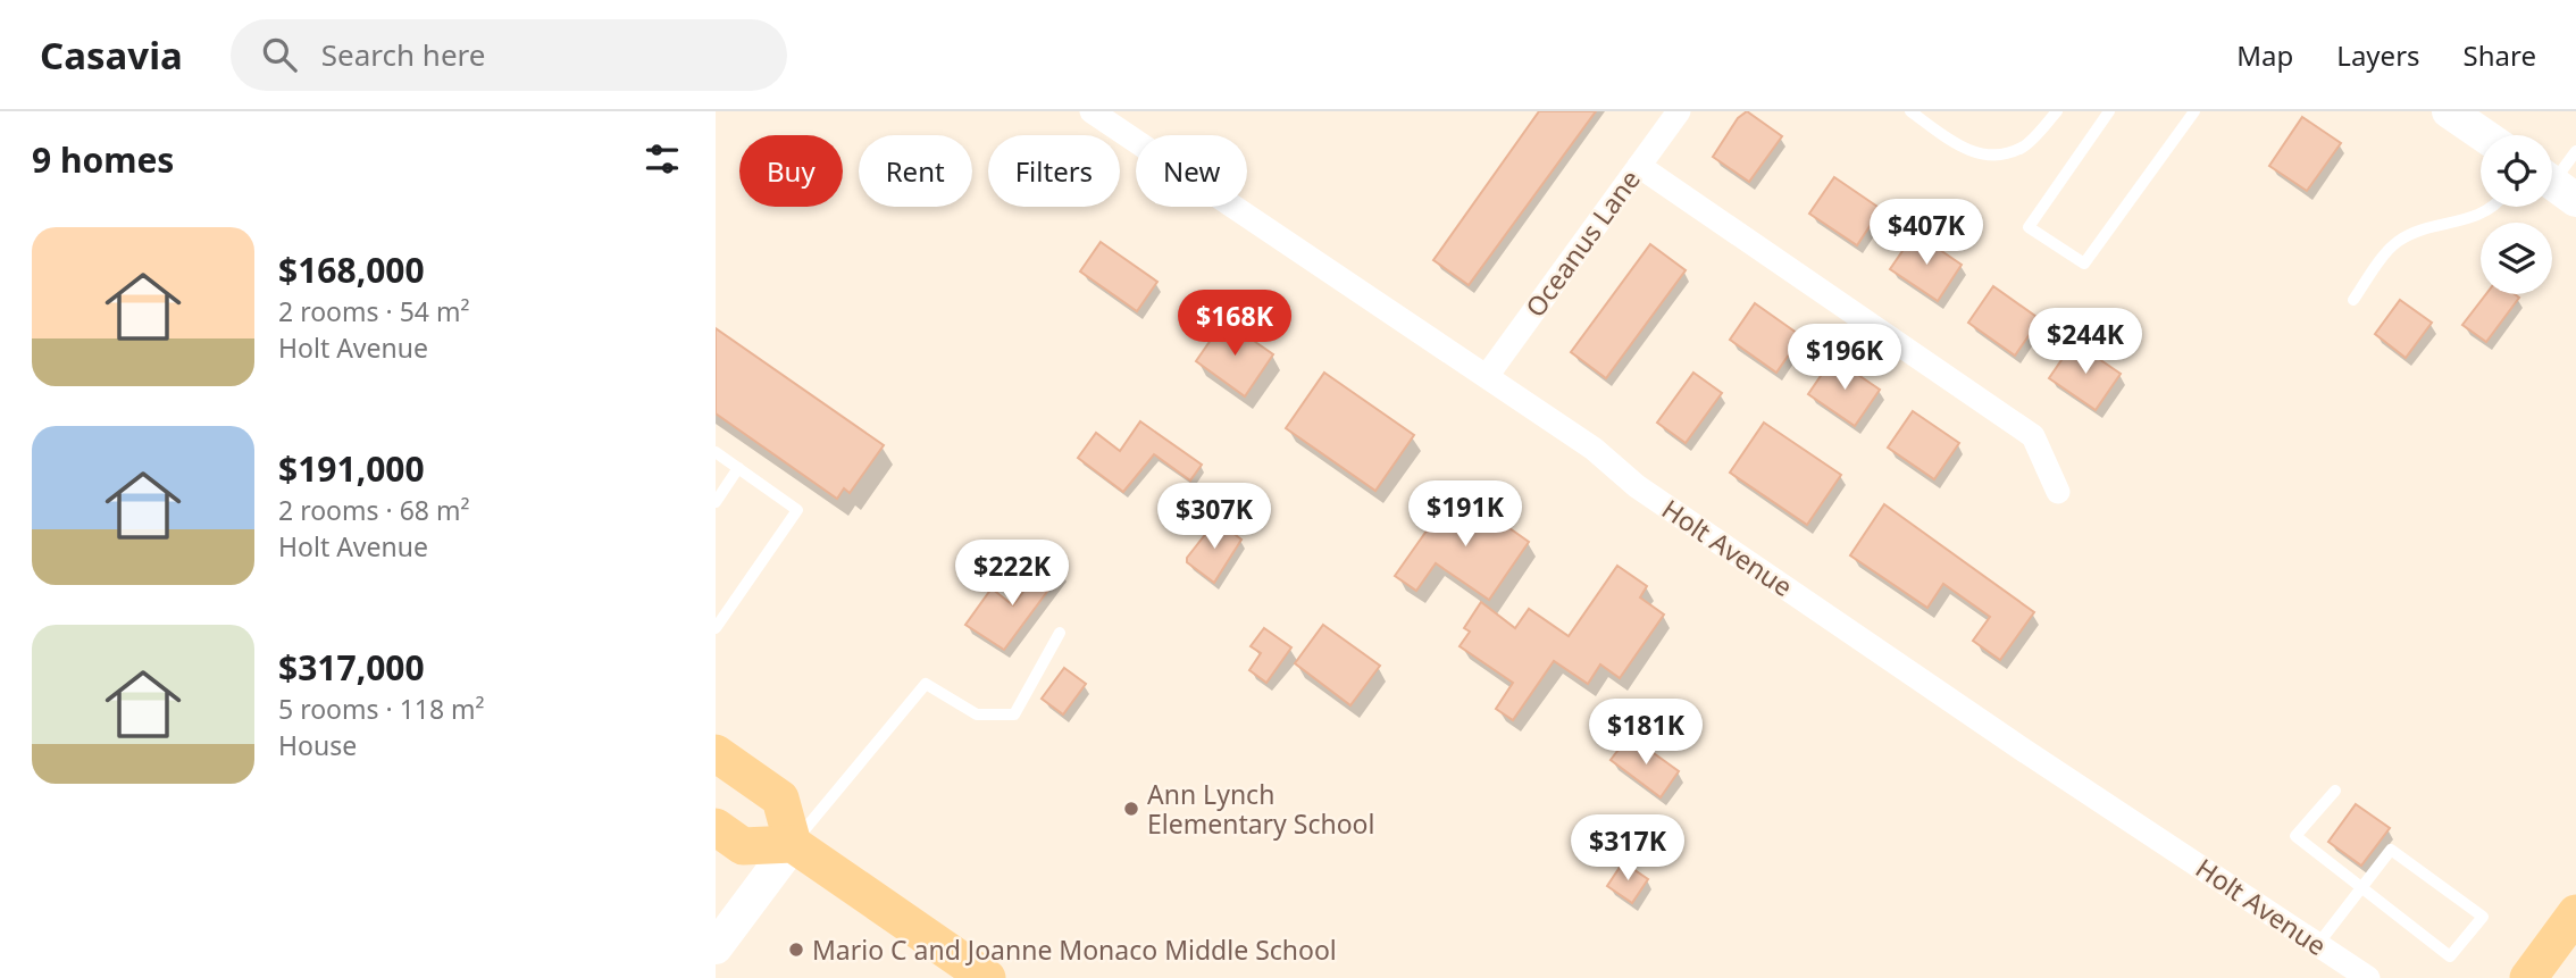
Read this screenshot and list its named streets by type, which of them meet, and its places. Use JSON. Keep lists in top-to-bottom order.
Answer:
{
  "streets": {
    "street": ["Oceanus Lane", "Holt Avenue"]
  },
  "crossings": [
    ["Oceanus Lane", "Holt Avenue"]
  ],
  "places": ["Ann Lynch Elementary School", "Mario C and Joanne Monaco Middle School"],
  "page": {
    "header": "Casavia",
    "search": "Search here",
    "nav": ["Map", "Layers", "Share"],
    "heading": "9 homes",
    "chip": [
      "Buy",
      "Rent",
      "Filters",
      "New"
    ],
    "price": [
      "$407K",
      "$168K",
      "$244K",
      "$196K",
      "$191K",
      "$307K",
      "$222K",
      "$181K",
      "$317K"
    ],
    "list": [
      {
        "name": "$168,000",
        "note": "2 rooms · 54 m² · Holt Avenue"
      },
      {
        "name": "$191,000",
        "note": "2 rooms · 68 m² · Holt Avenue"
      },
      {
        "name": "$317,000",
        "note": "5 rooms · 118 m² · House"
      }
    ]
  }
}
